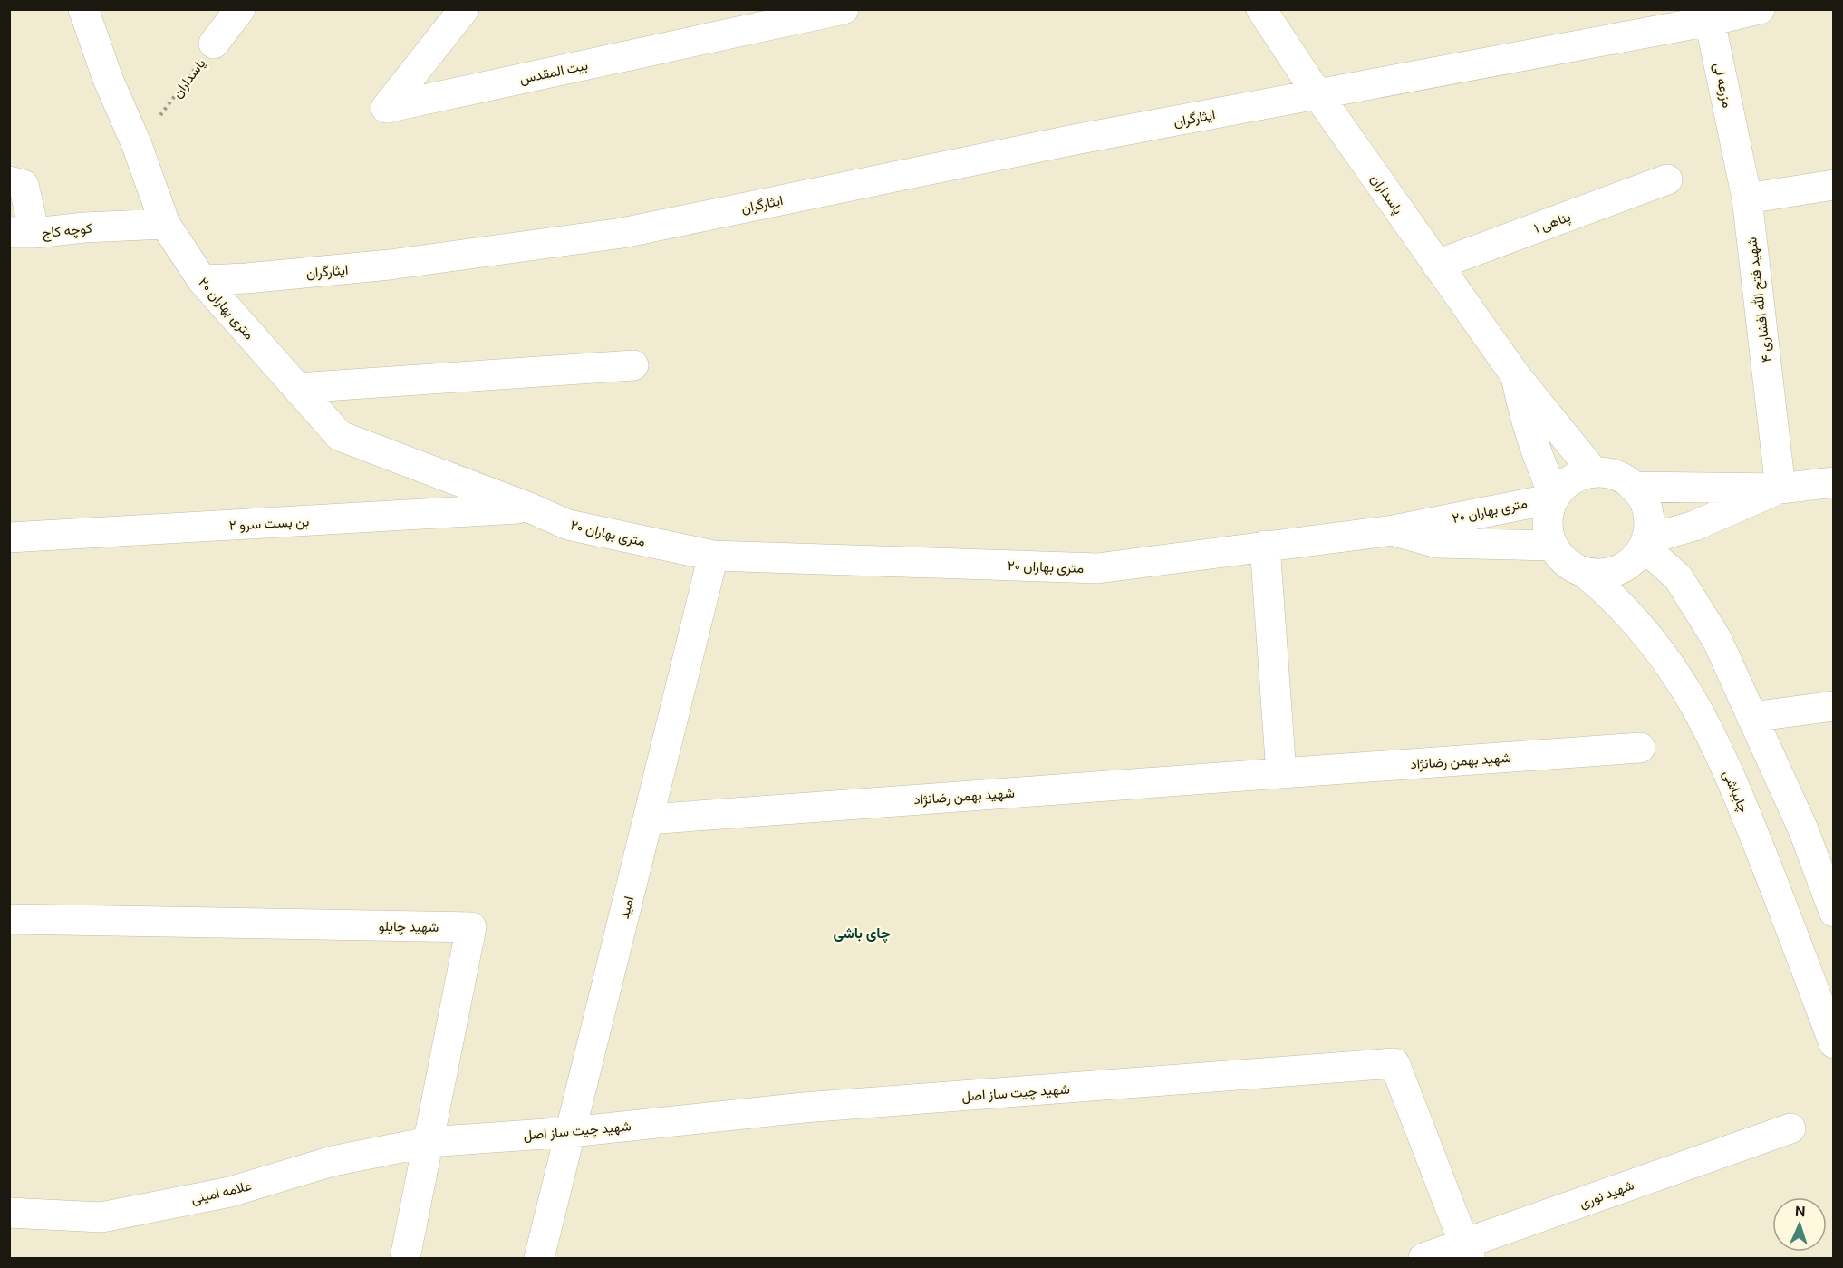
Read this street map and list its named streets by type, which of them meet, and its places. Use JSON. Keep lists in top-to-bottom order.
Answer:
{
  "streets": {
    "street": [
      "بیت المقدس",
      "پاسداران",
      "مزرعه لی",
      "ایثارگران",
      "پناهی ۱",
      "کوچه کاج",
      "شهید فتح الله افشاری ۴",
      "۲۰ متری بهاران",
      "بن بست سرو ۲",
      "شهید بهمن رضانژاد",
      "چایباشی",
      "امید",
      "شهید چایلو",
      "شهید چیت ساز اصل",
      "علامه امینی",
      "شهید نوری"
    ]
  },
  "crossings": [
    ["پاسداران", "ایثارگران"],
    ["پاسداران", "پناهی ۱"],
    ["پاسداران", "۲۰ متری بهاران"],
    ["پاسداران", "چایباشی"],
    ["مزرعه لی", "ایثارگران"],
    ["مزرعه لی", "شهید فتح الله افشاری ۴"],
    ["ایثارگران", "۲۰ متری بهاران"],
    ["کوچه کاج", "۲۰ متری بهاران"],
    ["۲۰ متری بهاران", "بن بست سرو ۲"],
    ["۲۰ متری بهاران", "چایباشی"],
    ["۲۰ متری بهاران", "امید"],
    ["شهید بهمن رضانژاد", "امید"],
    ["امید", "شهید چیت ساز اصل"],
    ["شهید چایلو", "شهید چیت ساز اصل"],
    ["شهید چایلو", "علامه امینی"],
    ["شهید چیت ساز اصل", "علامه امینی"],
    ["شهید چیت ساز اصل", "شهید نوری"]
  ],
  "districts": ["چای باشی"],
  "north": "top"
}
